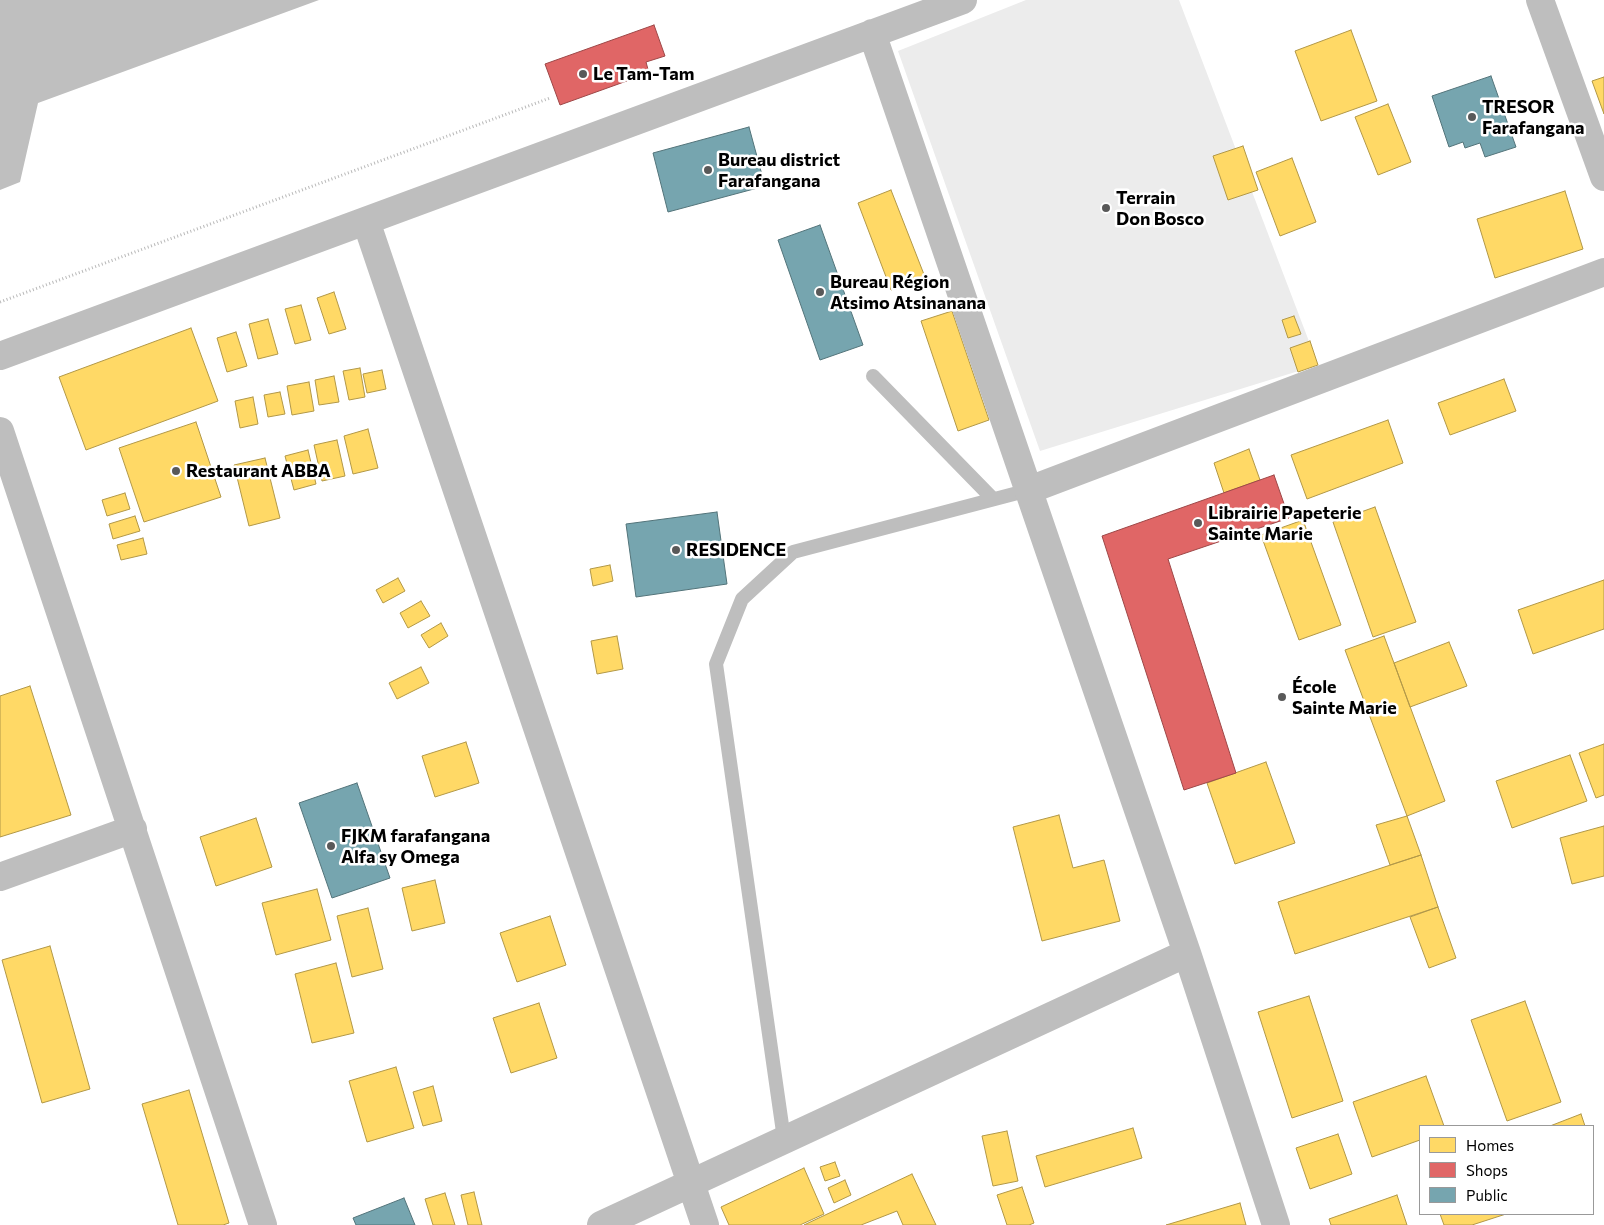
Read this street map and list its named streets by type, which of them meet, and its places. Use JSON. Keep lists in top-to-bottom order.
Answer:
{
  "places": [
    "Le Tam-Tam",
    "TRESOR Farafangana",
    "Bureau district Farafangana",
    "Terrain Don Bosco",
    "Bureau Région Atsimo Atsinanana",
    "Restaurant ABBA",
    "Librairie Papeterie Sainte Marie",
    "RESIDENCE",
    "École Sainte Marie",
    "FJKM farafangana Alfa sy Omega"
  ],
  "legend": ["Homes", "Shops", "Public"]
}
